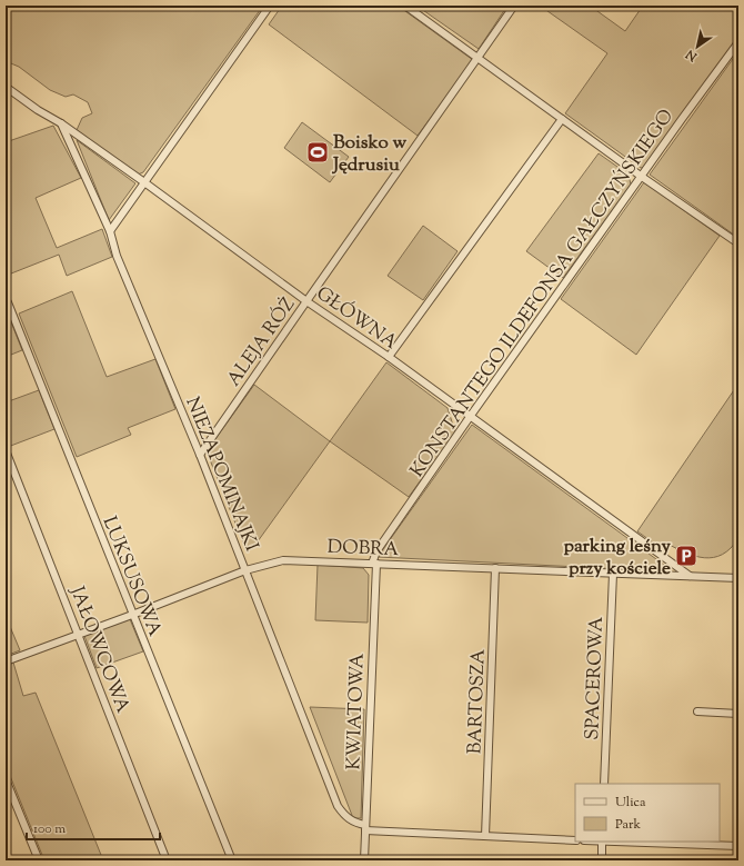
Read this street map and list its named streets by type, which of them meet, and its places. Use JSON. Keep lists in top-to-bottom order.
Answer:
{
  "streets": {
    "street": [
      "KONSTANTEGO ILDEFONSA GAŁCZYŃSKIEGO",
      "GŁÓWNA",
      "ALEJA RÓŻ",
      "NIEZAPOMINAJKI",
      "DOBRA",
      "LUKSUSOWA",
      "JAŁOWCOWA",
      "SPACEROWA",
      "BARTOSZA",
      "KWIATOWA"
    ]
  },
  "crossings": [
    ["KONSTANTEGO ILDEFONSA GAŁCZYŃSKIEGO", "GŁÓWNA"],
    ["KONSTANTEGO ILDEFONSA GAŁCZYŃSKIEGO", "DOBRA"],
    ["KONSTANTEGO ILDEFONSA GAŁCZYŃSKIEGO", "KWIATOWA"],
    ["GŁÓWNA", "ALEJA RÓŻ"],
    ["GŁÓWNA", "NIEZAPOMINAJKI"],
    ["GŁÓWNA", "DOBRA"],
    ["ALEJA RÓŻ", "NIEZAPOMINAJKI"],
    ["NIEZAPOMINAJKI", "DOBRA"],
    ["NIEZAPOMINAJKI", "BARTOSZA"],
    ["NIEZAPOMINAJKI", "KWIATOWA"],
    ["DOBRA", "LUKSUSOWA"],
    ["DOBRA", "JAŁOWCOWA"],
    ["DOBRA", "SPACEROWA"],
    ["DOBRA", "BARTOSZA"],
    ["DOBRA", "KWIATOWA"]
  ],
  "places": {
    "sports": ["Boisko w Jędrusiu"],
    "parking": ["parking leśny przy kościele"]
  },
  "legend": ["Ulica", "Park"],
  "scale_bar": "100 m",
  "north": "bottom left"
}
